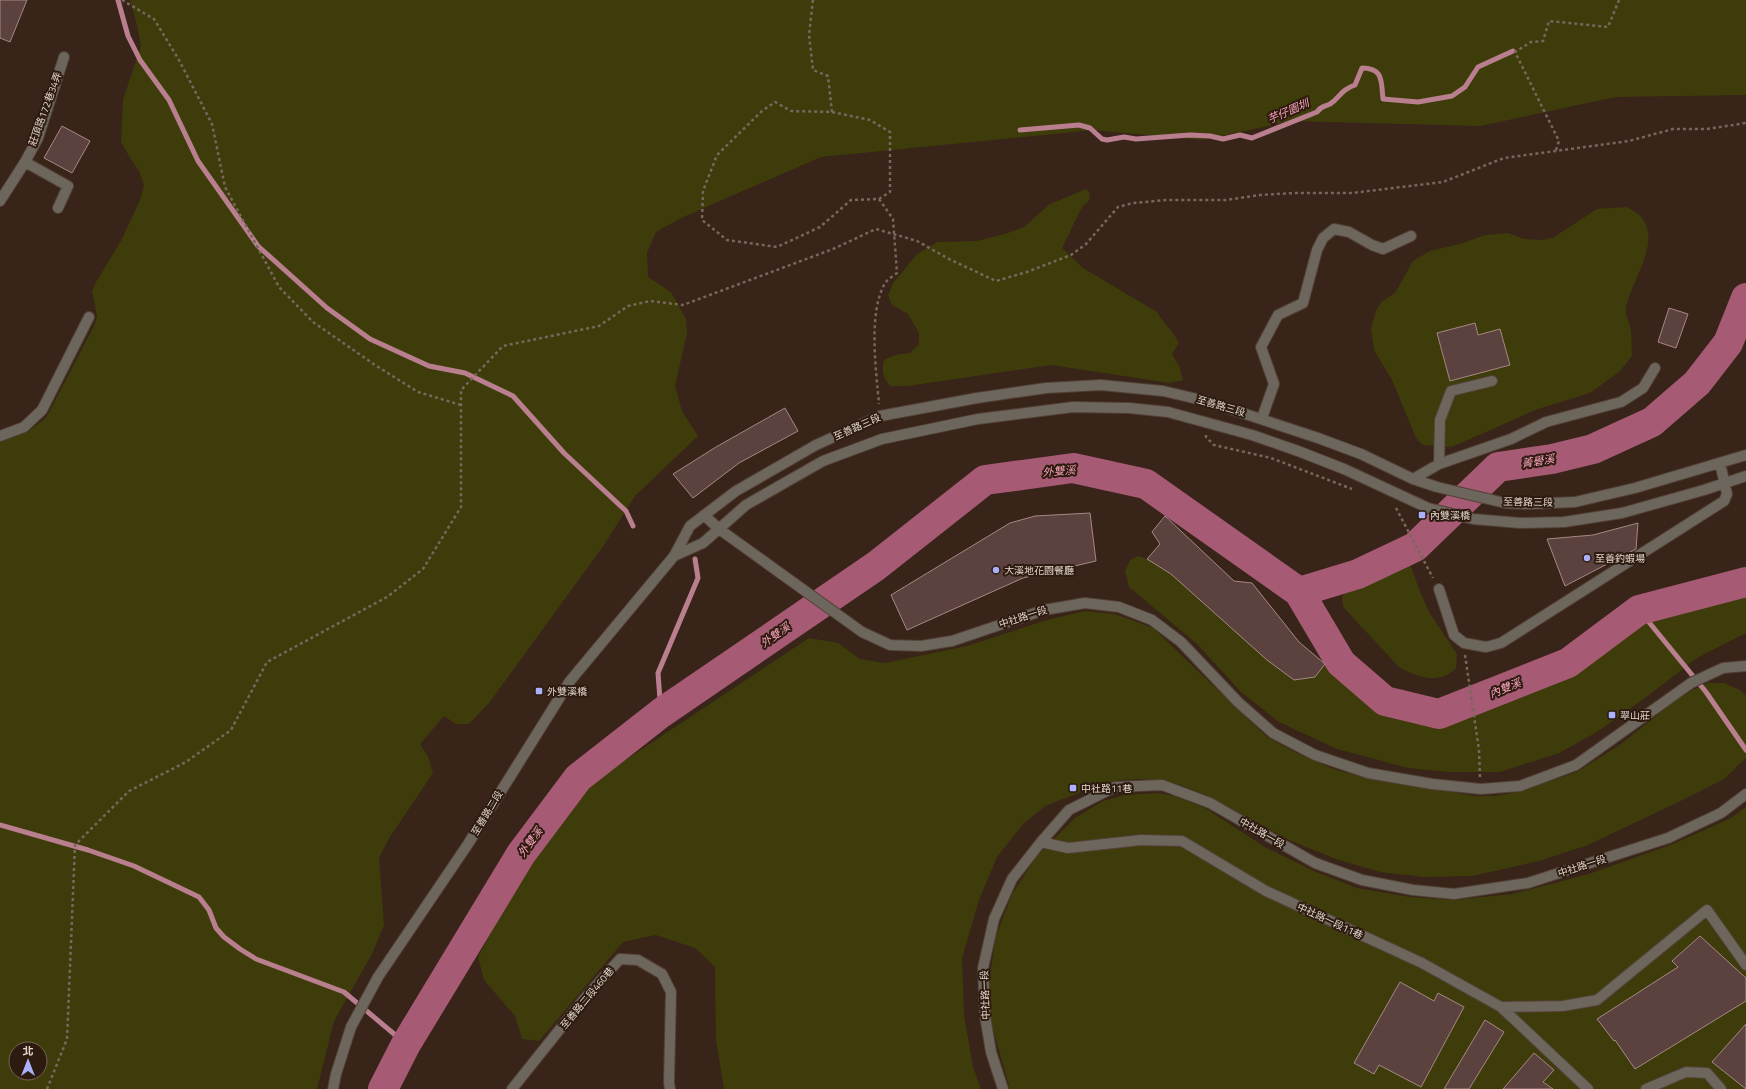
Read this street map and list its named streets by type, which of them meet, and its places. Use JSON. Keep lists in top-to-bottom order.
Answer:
{
  "streets": {
    "street": [
      "莊頂路172巷34弄",
      "至善路三段",
      "中社路一段",
      "至善路二段",
      "中社路一段11巷",
      "至善路二段460巷"
    ]
  },
  "crossings": [
    ["至善路三段", "中社路一段"],
    ["至善路三段", "至善路二段"],
    ["中社路一段", "至善路二段"],
    ["中社路一段", "中社路一段11巷"]
  ],
  "water": [
    "芋仔園圳",
    "菁礐溪",
    "外雙溪",
    "內雙溪"
  ],
  "places": {
    "transit": [
      "內雙溪橋",
      "外雙溪橋",
      "翠山莊",
      "中社路11巷"
    ],
    "other": ["至善釣蝦場", "大溪地花園餐廳"]
  },
  "north": "top"
}
